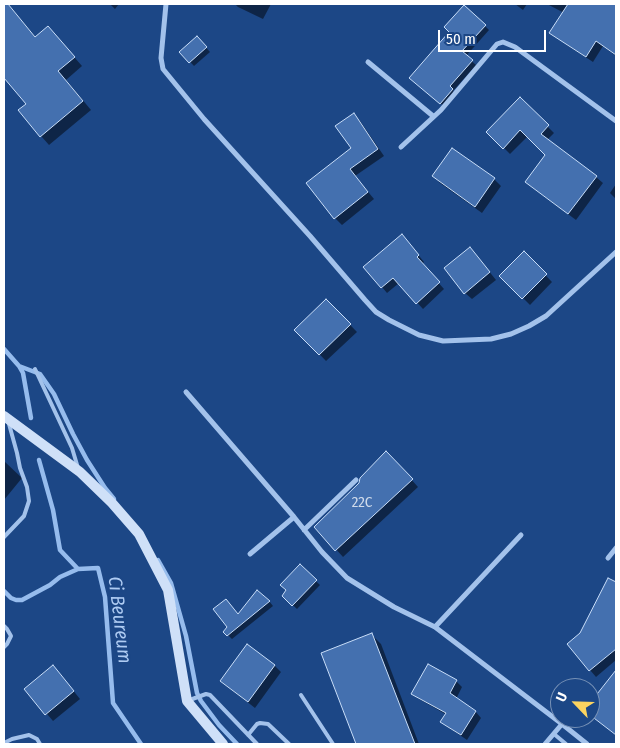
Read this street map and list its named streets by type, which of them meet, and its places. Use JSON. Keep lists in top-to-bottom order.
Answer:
{
  "water": ["Ci Beureum"],
  "house_numbers": ["22C"],
  "scale_bar": "50 m",
  "north": "top left"
}
